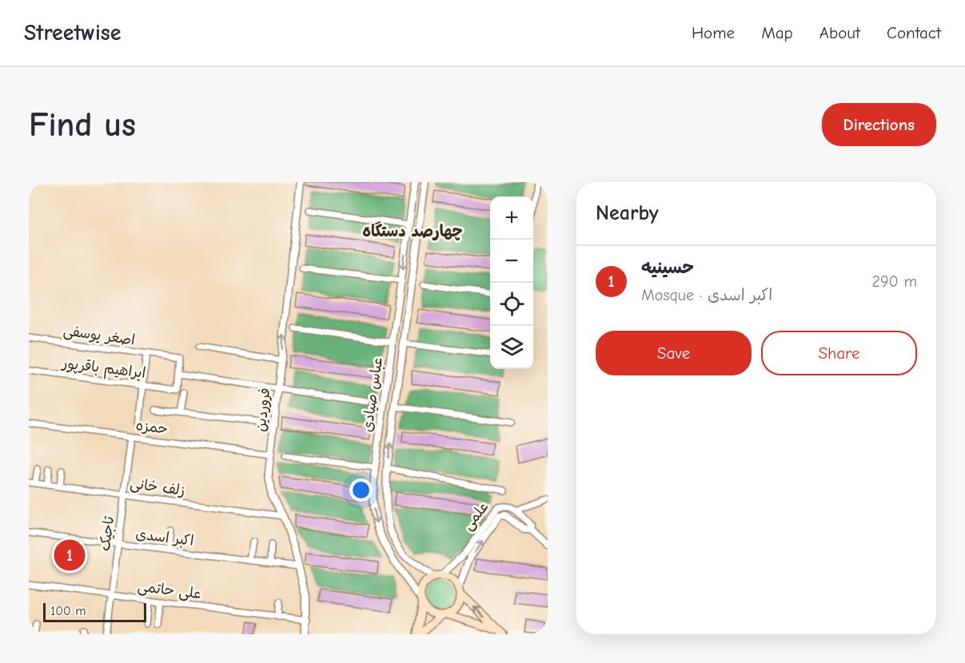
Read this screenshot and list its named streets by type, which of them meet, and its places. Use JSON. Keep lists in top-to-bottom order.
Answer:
{
  "streets": {
    "street": [
      "اصغر یوسفی",
      "ابراهیم باقرپور",
      "عباس صیادی",
      "فروردین",
      "حمزه",
      "زلف خانی",
      "علمی",
      "تاجیک",
      "اکبر اسدی",
      "علی حاتمی"
    ]
  },
  "crossings": [
    ["اصغر یوسفی", "ابراهیم باقرپور"],
    ["عباس صیادی", "علمی"],
    ["فروردین", "حمزه"],
    ["فروردین", "زلف خانی"],
    ["فروردین", "اکبر اسدی"],
    ["فروردین", "علی حاتمی"],
    ["حمزه", "تاجیک"],
    ["زلف خانی", "تاجیک"],
    ["تاجیک", "اکبر اسدی"],
    ["تاجیک", "علی حاتمی"]
  ],
  "one_way": ["فروردین"],
  "districts": ["چهارصد دستگاه"],
  "scale_bar": "100 m",
  "page": {
    "header": "Streetwise",
    "nav": [
      "Home",
      "Map",
      "About",
      "Contact"
    ],
    "buttons": [
      "Directions",
      ["Save", "Share"]
    ],
    "title": "Find us",
    "heading": "Nearby",
    "map_buttons": ["+", "−"],
    "list": [
      {
        "mark": "1",
        "name": "حسینیه",
        "note": "Mosque · اکبر اسدی",
        "value": "290 m"
      }
    ],
    "pins": "1",
    "scale": "100 m"
  }
}
